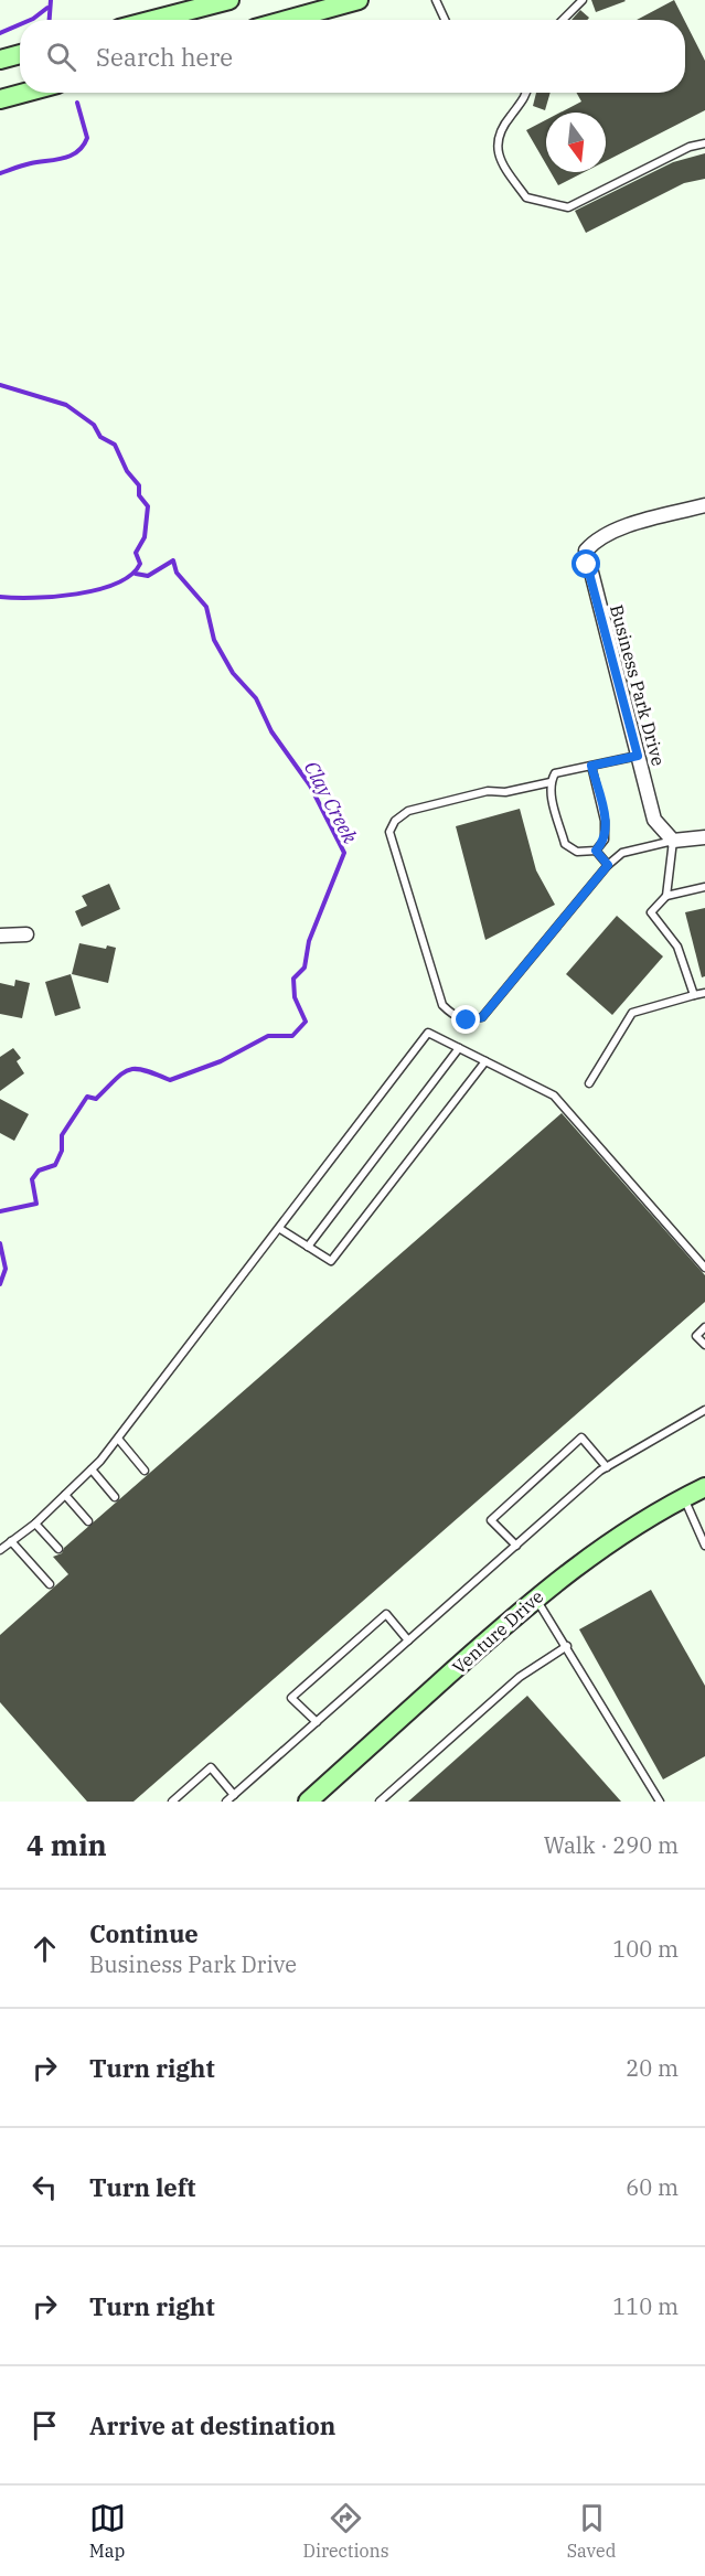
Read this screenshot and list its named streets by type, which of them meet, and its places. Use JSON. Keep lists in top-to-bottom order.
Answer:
{
  "streets": {
    "street": ["Business Park Drive", "Venture Drive"]
  },
  "water": ["Clay Creek"],
  "north": "bottom",
  "page": {
    "search": "Search here",
    "heading": ["4 min", "Walk · 290 m"],
    "list": [
      ["Continue", "Business Park Drive", "100 m"],
      ["Turn right", "20 m"],
      ["Turn left", "60 m"],
      ["Turn right", "110 m"],
      "Arrive at destination"
    ],
    "nav": ["Map", "Directions", "Saved"]
  }
}
